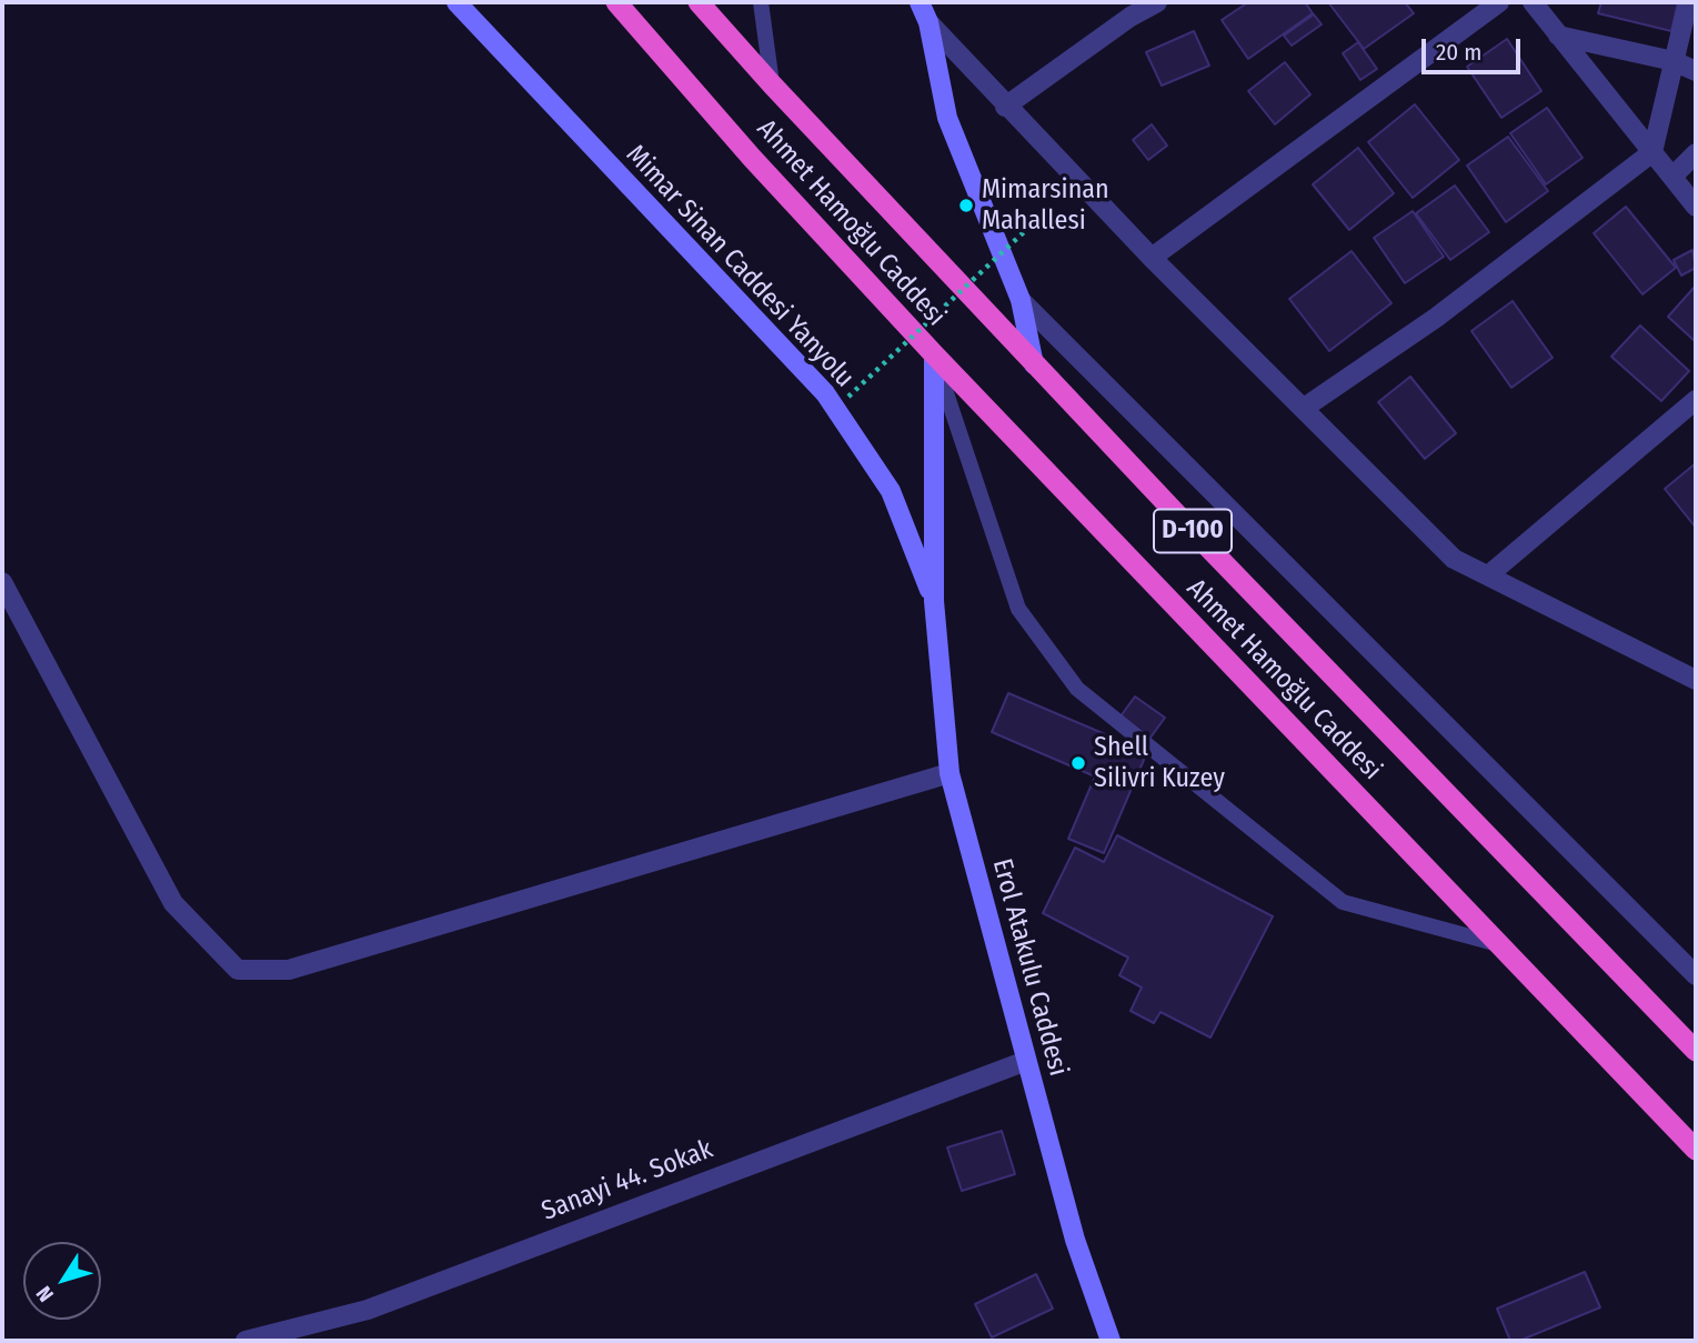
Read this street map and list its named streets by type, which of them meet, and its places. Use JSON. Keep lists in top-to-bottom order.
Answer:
{
  "streets": {
    "highway": ["Ahmet Hamoğlu Caddesi", "D-100"],
    "main road": ["Mimar Sinan Caddesi Yanyolu", "Erol Atakulu Caddesi"],
    "street": ["Sanayi 44. Sokak"]
  },
  "crossings": [
    ["Mimar Sinan Caddesi Yanyolu", "Erol Atakulu Caddesi"],
    ["Erol Atakulu Caddesi", "Sanayi 44. Sokak"]
  ],
  "places": ["Mimarsinan Mahallesi", "Shell Silivri Kuzey"],
  "scale_bar": "20 m",
  "north": "bottom left"
}
